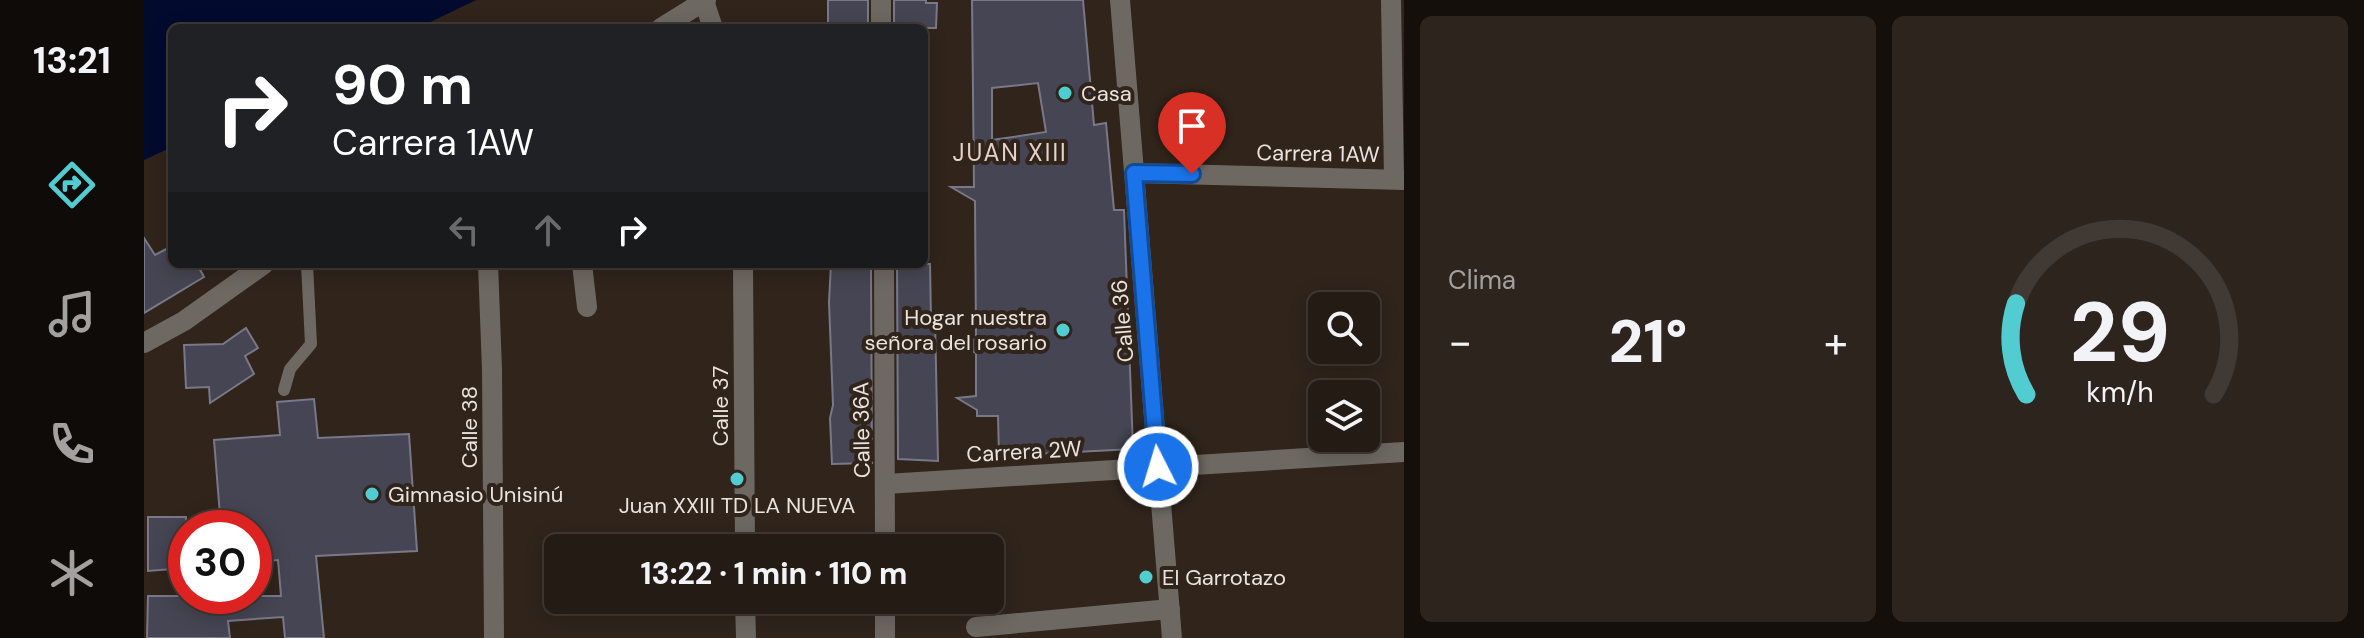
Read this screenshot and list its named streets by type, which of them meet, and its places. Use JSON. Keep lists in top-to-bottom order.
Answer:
{
  "streets": {
    "street": [
      "Carrera 1AW",
      "Calle 36",
      "Calle 37",
      "Calle 38",
      "Calle 36A",
      "Carrera 2W"
    ]
  },
  "crossings": [
    ["Carrera 1AW", "Calle 36"],
    ["Calle 36", "Carrera 2W"],
    ["Calle 36A", "Carrera 2W"]
  ],
  "districts": ["JUAN XIII"],
  "places": [
    "Casa",
    "Hogar nuestra señora del rosario",
    "Juan XXIII TD LA NUEVA",
    "Gimnasio Unisinú",
    "El Garrotazo"
  ],
  "page": {
    "tabs": "13:21",
    "tile": "Clima",
    "turn": ["90 m", "Carrera 1AW"],
    "heat": ["−", "21°", "+"],
    "limit": "30",
    "trip": "13:22 · 1 min · 110 m",
    "gauge": ["29", "km/h"]
  }
}
